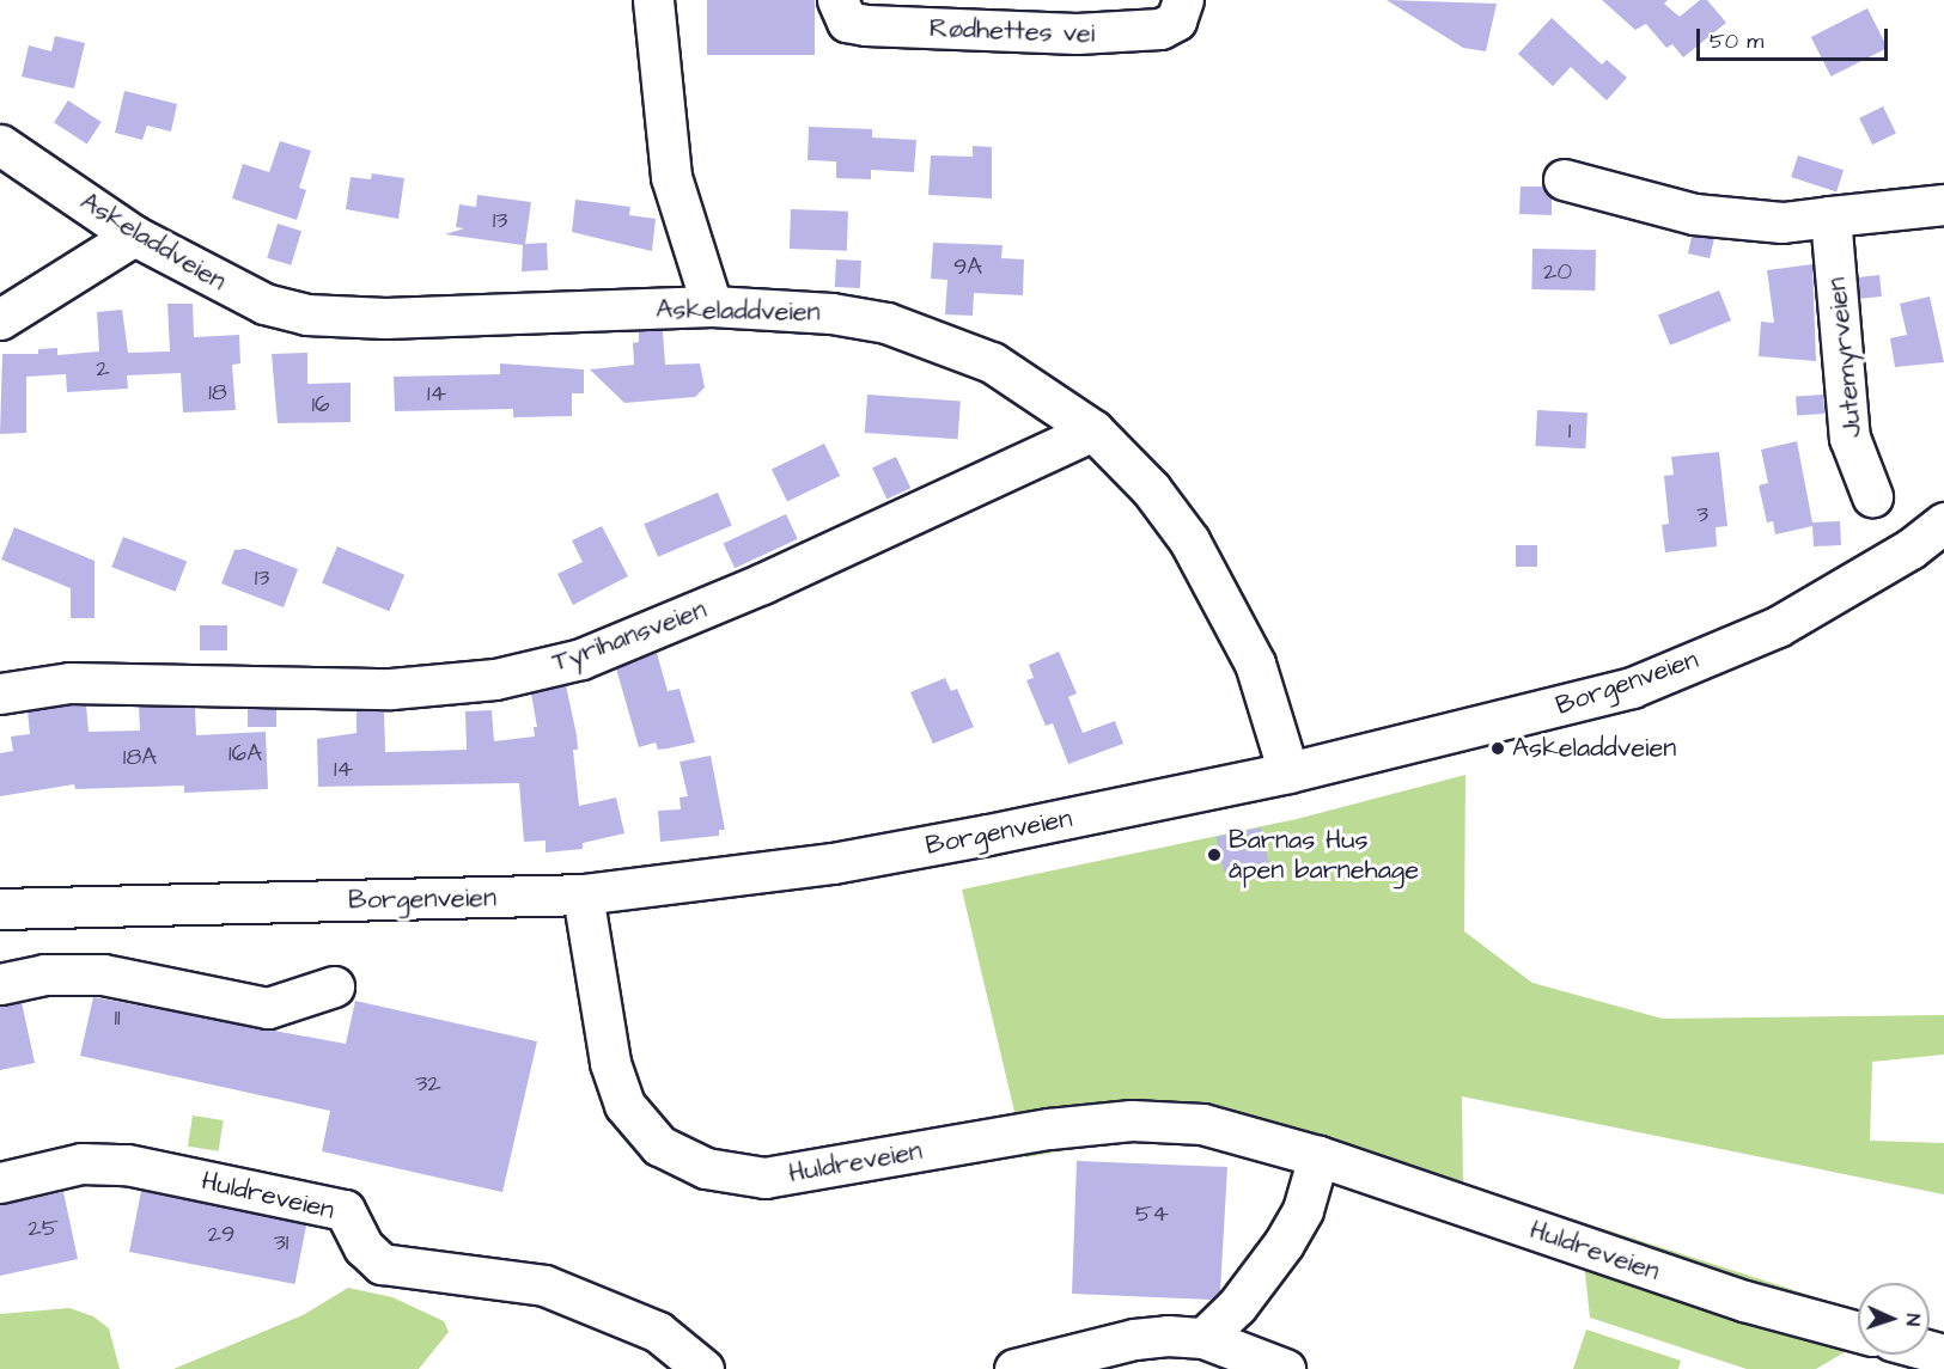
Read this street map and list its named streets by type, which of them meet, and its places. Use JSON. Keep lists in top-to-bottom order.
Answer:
{
  "streets": {
    "street": [
      "Rødhettes vei",
      "Askeladdveien",
      "Jutemyrveien",
      "Tyrihansveien",
      "Borgenveien",
      "Huldreveien"
    ]
  },
  "crossings": [
    ["Askeladdveien", "Tyrihansveien"],
    ["Askeladdveien", "Borgenveien"],
    ["Borgenveien", "Huldreveien"]
  ],
  "places": ["Askeladdveien", "Barnas Hus åpen barnehage"],
  "house_numbers": [
    "13",
    "9A",
    "20",
    "2",
    "18",
    "14",
    "16",
    "1",
    "3",
    "13",
    "16A",
    "18A",
    "14",
    "11",
    "32",
    "54",
    "25",
    "29",
    "31"
  ],
  "scale_bar": "50 m",
  "north": "right"
}
